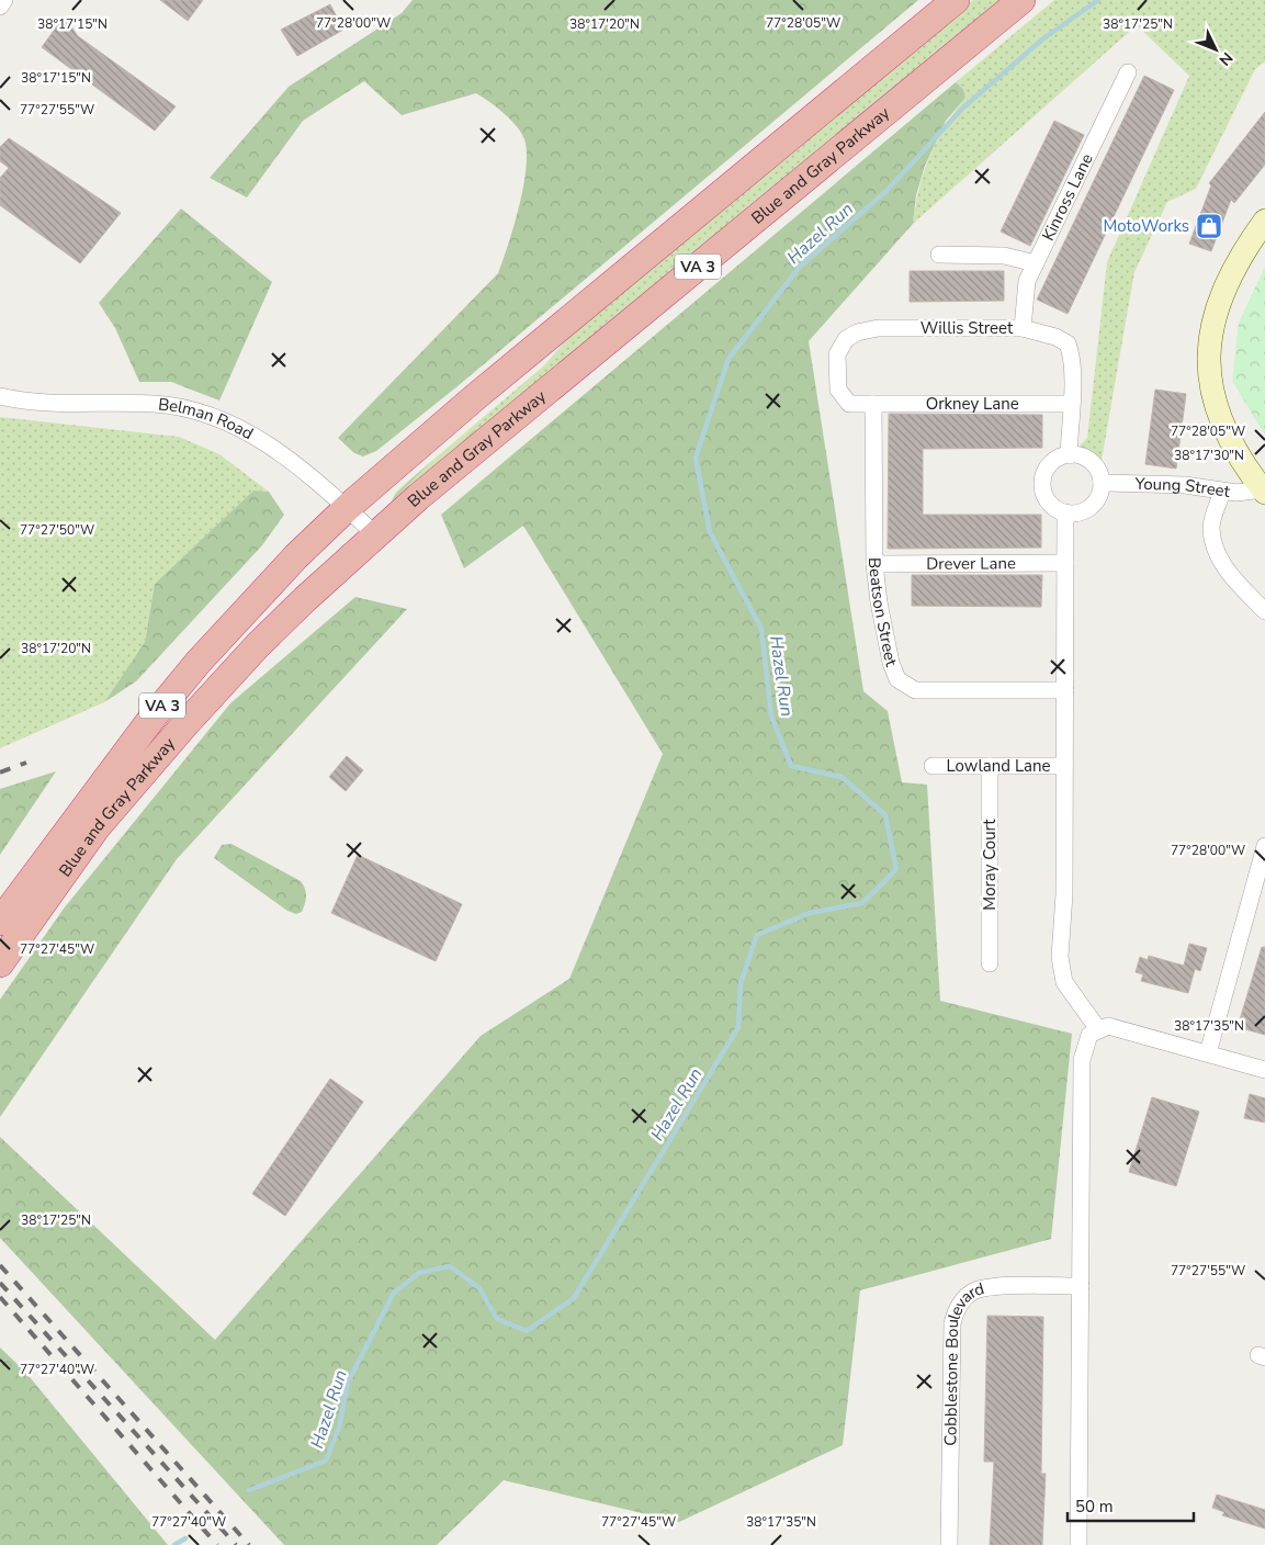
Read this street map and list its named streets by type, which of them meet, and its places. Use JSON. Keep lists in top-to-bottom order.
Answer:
{
  "streets": {
    "highway": ["Blue and Gray Parkway", "VA 3"],
    "street": [
      "Kinross Lane",
      "Willis Street",
      "Orkney Lane",
      "Belman Road",
      "Young Street",
      "Drever Lane",
      "Beatson Street",
      "Lowland Lane",
      "Moray Court",
      "Cobblestone Boulevard"
    ]
  },
  "crossings": [
    ["Blue and Gray Parkway", "Belman Road"],
    ["Kinross Lane", "Willis Street"],
    ["Willis Street", "Orkney Lane"],
    ["Willis Street", "Young Street"],
    ["Willis Street", "Beatson Street"],
    ["Orkney Lane", "Beatson Street"],
    ["Drever Lane", "Beatson Street"],
    ["Lowland Lane", "Moray Court"]
  ],
  "water": ["Hazel Run"],
  "places": {
    "shop": ["MotoWorks"]
  },
  "scale_bar": "50 m",
  "north": "bottom right",
  "coordinates": [
    "77°28'00\"W",
    "77°28'05\"W",
    "38°17'15\"N",
    "38°17'20\"N",
    "38°17'25\"N",
    "77°27'55\"W",
    "38°17'30\"N",
    "77°27'50\"W",
    "77°27'45\"W",
    "38°17'35\"N",
    "77°27'40\"W"
  ]
}
